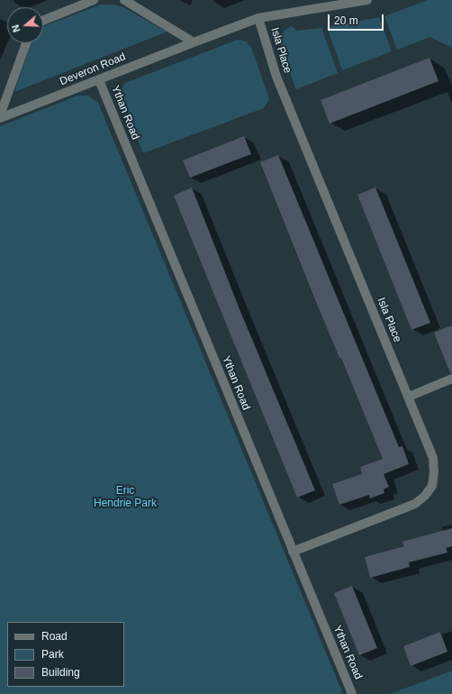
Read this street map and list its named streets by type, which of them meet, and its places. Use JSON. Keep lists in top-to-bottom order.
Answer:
{
  "streets": {
    "street": ["Isla Place", "Deveron Road", "Ythan Road"]
  },
  "crossings": [
    ["Isla Place", "Deveron Road"],
    ["Isla Place", "Ythan Road"],
    ["Deveron Road", "Ythan Road"]
  ],
  "parks": ["Eric Hendrie Park"],
  "legend": ["Road", "Park", "Building"],
  "scale_bar": "20 m",
  "north": "left"
}
